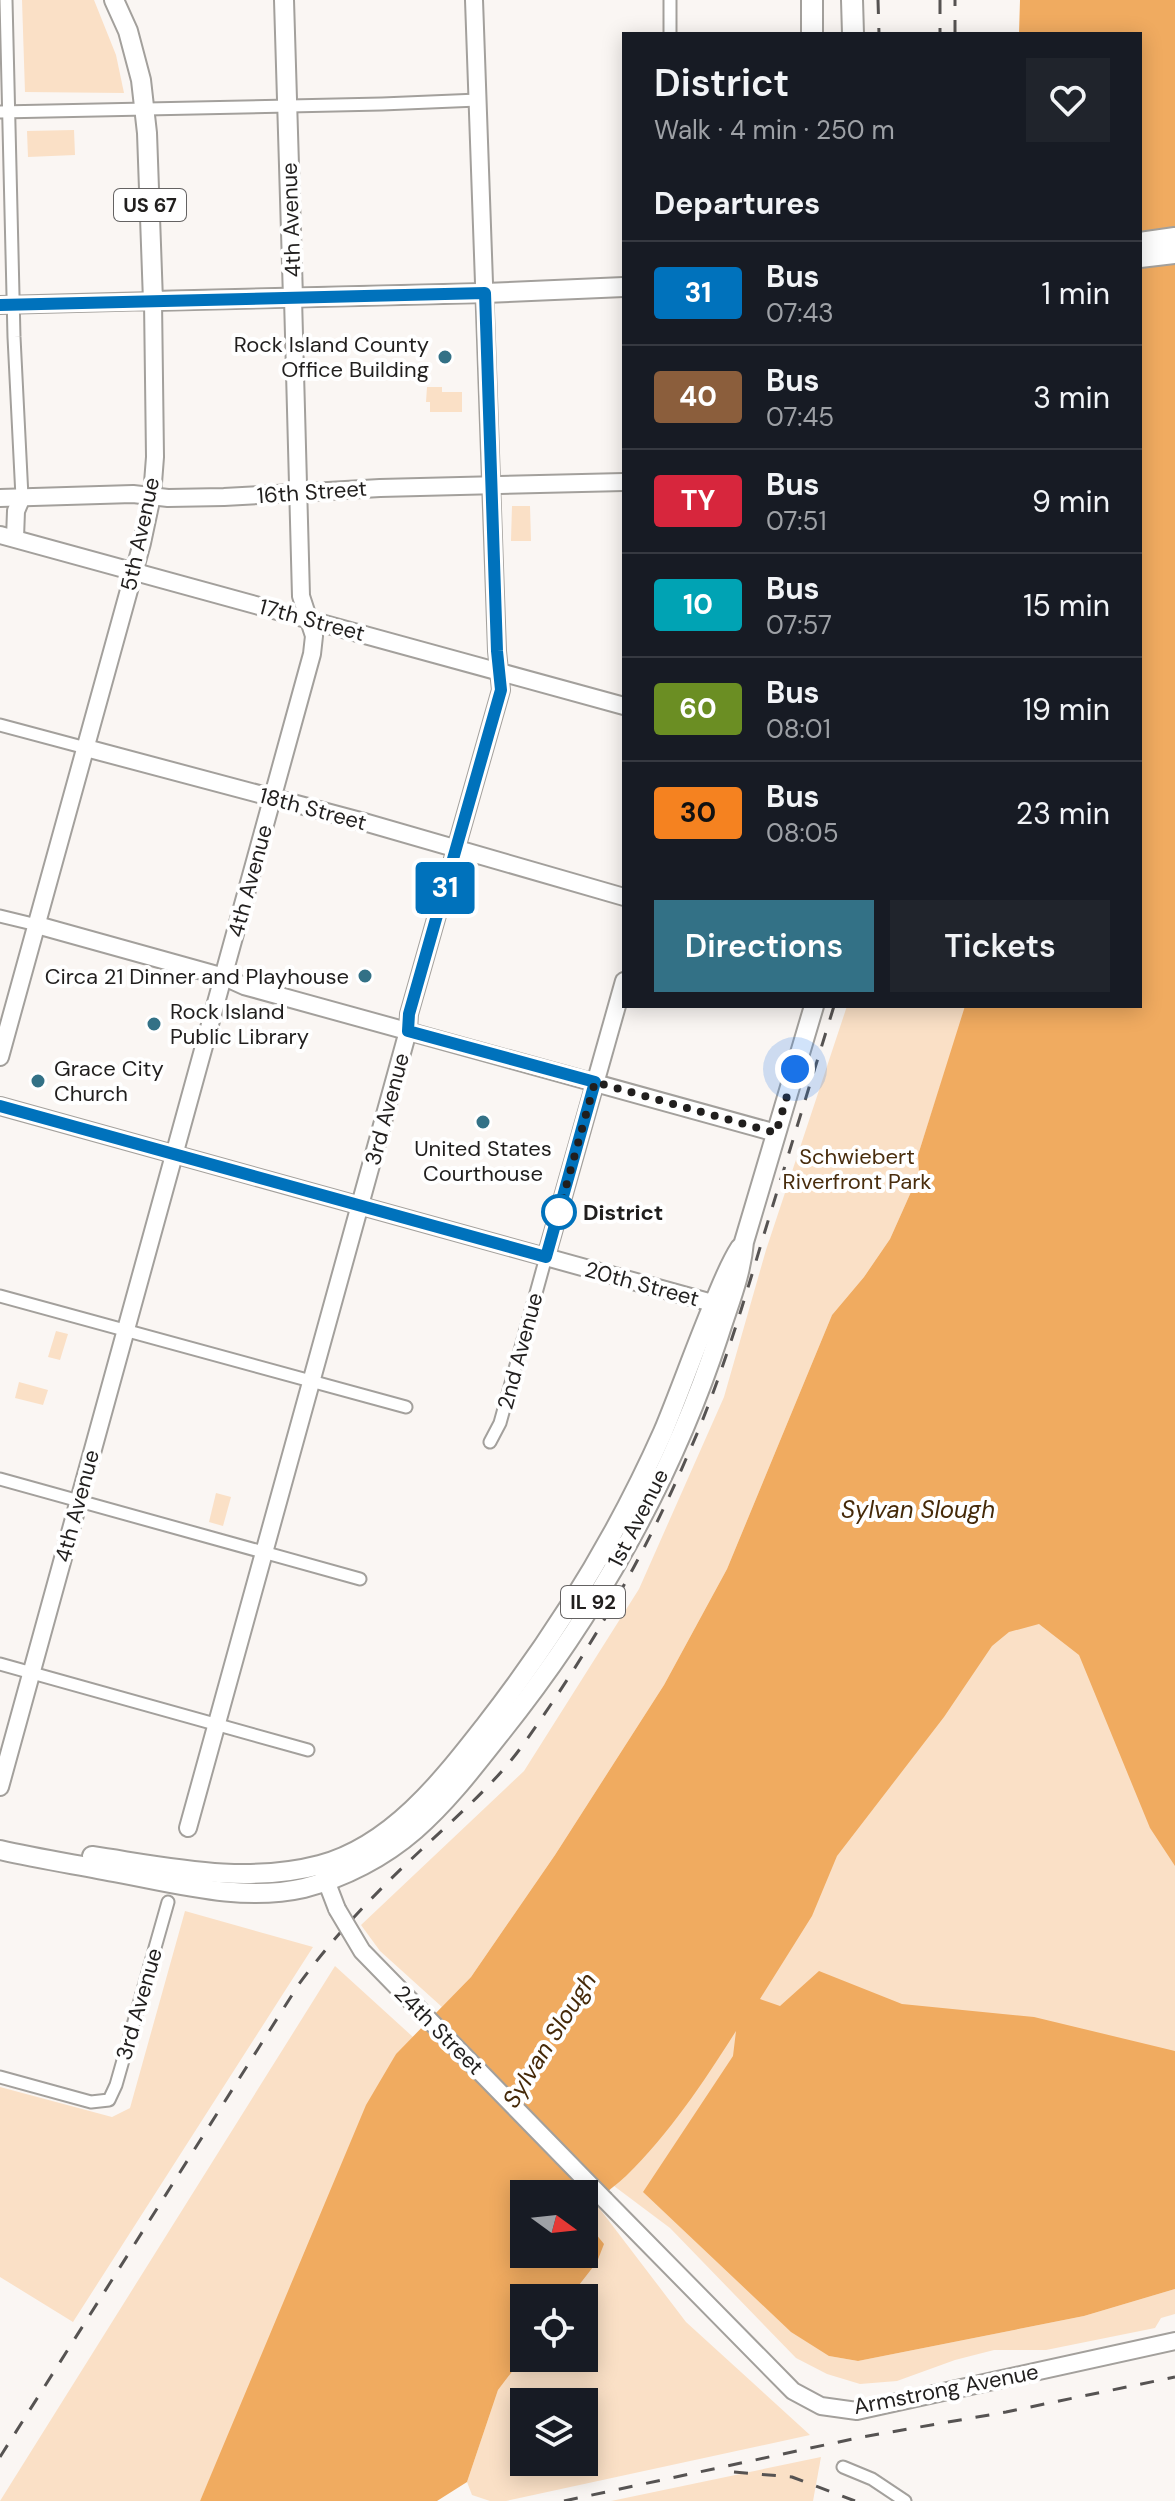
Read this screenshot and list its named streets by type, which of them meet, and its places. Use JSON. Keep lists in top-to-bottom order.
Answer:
{
  "streets": {
    "main road": [
      "US 67",
      "4th Avenue",
      "5th Avenue",
      "1st Avenue",
      "IL 92"
    ],
    "street": [
      "16th Street",
      "17th Street",
      "18th Street",
      "3rd Avenue",
      "20th Street",
      "2nd Avenue",
      "24th Street",
      "Armstrong Avenue"
    ]
  },
  "crossings": [
    ["4th Avenue", "16th Street"],
    ["4th Avenue", "17th Street"],
    ["4th Avenue", "18th Street"],
    ["4th Avenue", "20th Street"],
    ["16th Street", "5th Avenue"],
    ["16th Street", "3rd Avenue"],
    ["5th Avenue", "17th Street"],
    ["5th Avenue", "18th Street"],
    ["17th Street", "3rd Avenue"],
    ["18th Street", "3rd Avenue"],
    ["3rd Avenue", "20th Street"],
    ["20th Street", "2nd Avenue"],
    ["20th Street", "1st Avenue"],
    ["1st Avenue", "IL 92"],
    ["1st Avenue", "24th Street"],
    ["IL 92", "24th Street"],
    ["24th Street", "Armstrong Avenue"]
  ],
  "water": ["Sylvan Slough"],
  "parks": ["Schwiebert Riverfront Park"],
  "places": [
    "Rock Island County Office Building",
    "Circa 21 Dinner and Playhouse",
    "Rock Island Public Library",
    "Grace City Church",
    "United States Courthouse",
    "District"
  ],
  "lines": ["bus line 31"],
  "north": "right",
  "page": {
    "on_map": "31",
    "heading": [
      ["District", "Walk · 4 min · 250 m"],
      "Departures"
    ],
    "list": [
      {
        "mark": "31",
        "name": "Bus",
        "note": "07:43",
        "value": "1 min"
      },
      {
        "mark": "40",
        "name": "Bus",
        "note": "07:45",
        "value": "3 min"
      },
      {
        "mark": "TY",
        "name": "Bus",
        "note": "07:51",
        "value": "9 min"
      },
      {
        "mark": "10",
        "name": "Bus",
        "note": "07:57",
        "value": "15 min"
      },
      {
        "mark": "60",
        "name": "Bus",
        "note": "08:01",
        "value": "19 min"
      },
      {
        "mark": "30",
        "name": "Bus",
        "note": "08:05",
        "value": "23 min"
      }
    ],
    "buttons": ["Directions", "Tickets"]
  }
}
